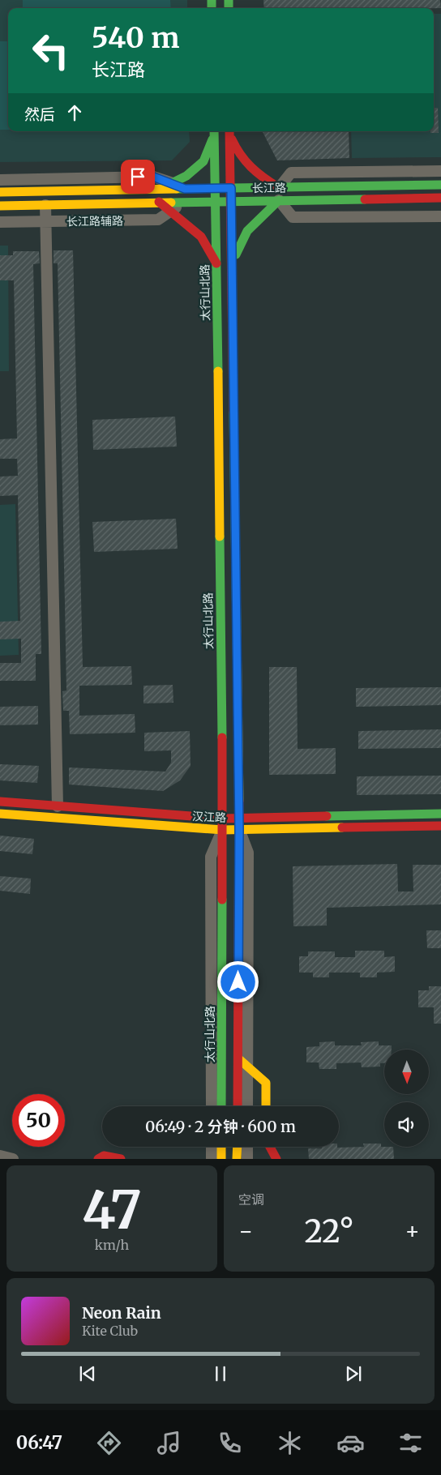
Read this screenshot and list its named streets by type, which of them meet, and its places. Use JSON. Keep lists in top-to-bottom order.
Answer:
{
  "streets": {
    "main road": ["长江路", "太行山北路", "汉江路"],
    "street": ["长江路辅路"]
  },
  "crossings": [
    ["长江路", "长江路辅路"],
    ["长江路", "太行山北路"],
    ["太行山北路", "汉江路"]
  ],
  "north": "bottom",
  "page": {
    "turn": ["540 m", "长江路"],
    "then": "然后",
    "limit": "50",
    "trip": "06:49 · 2 分钟 · 600 m",
    "tile": [
      ["47", "km/h"],
      "空调"
    ],
    "heat": ["−", "22°", "+"],
    "song": ["Neon Rain", "Kite Club"],
    "tabs": "06:47"
  }
}
